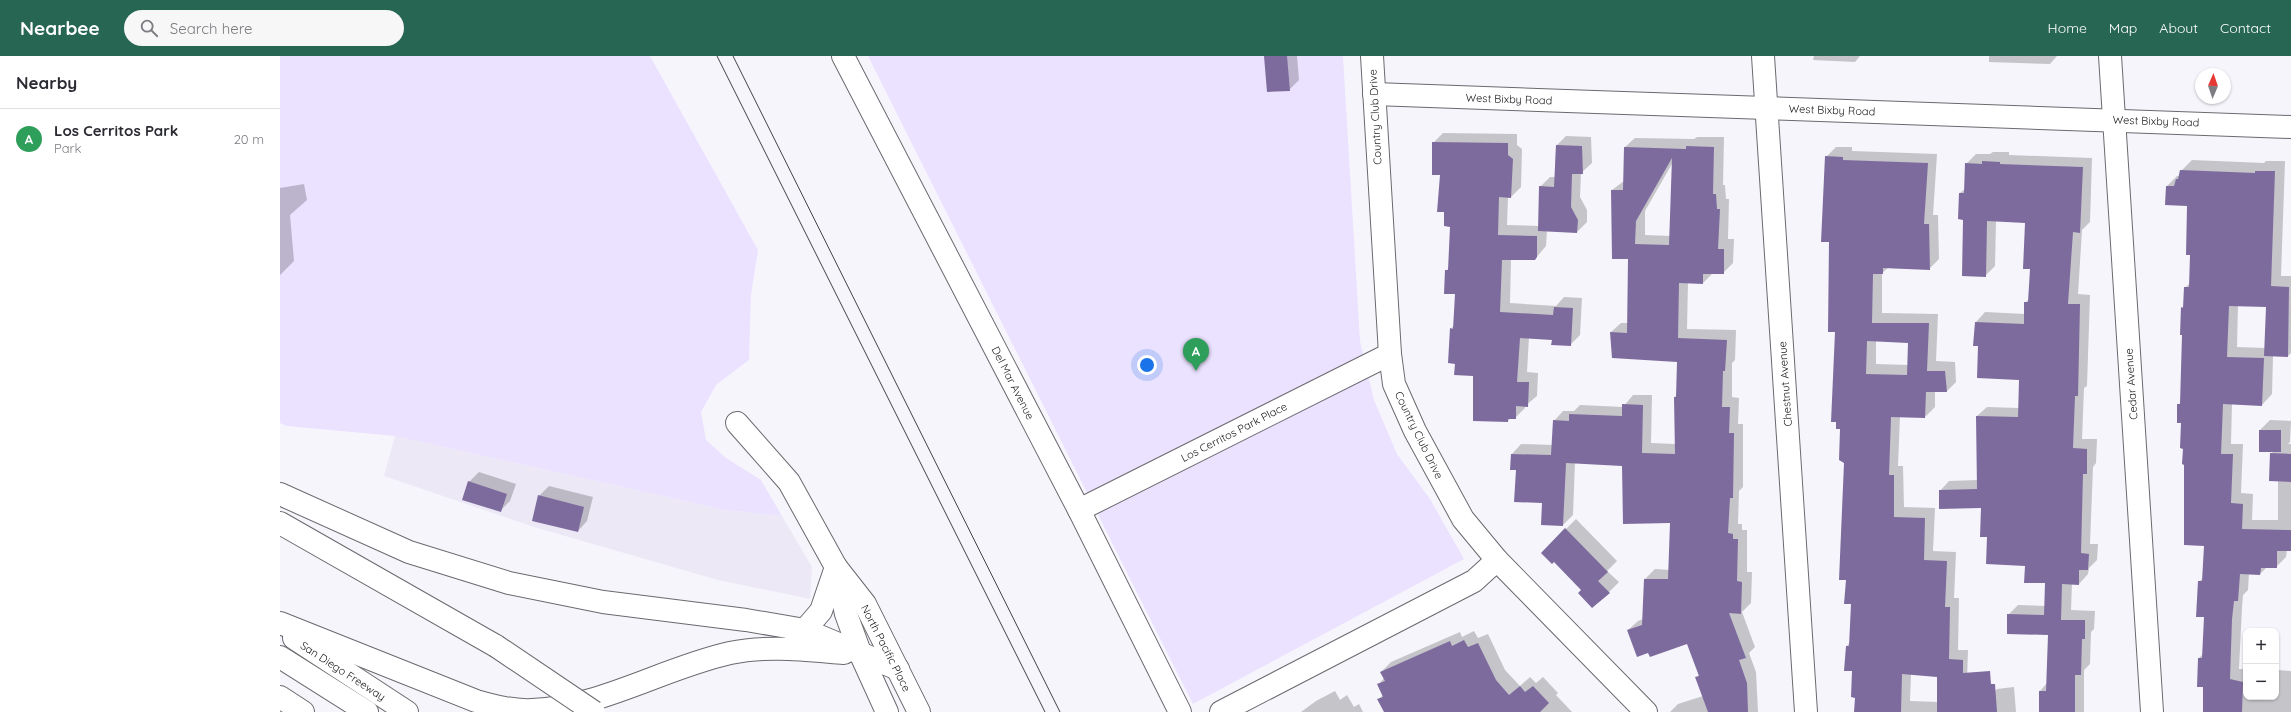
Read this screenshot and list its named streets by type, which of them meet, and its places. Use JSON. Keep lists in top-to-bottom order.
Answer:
{
  "streets": {
    "main road": [
      "West Bixby Road",
      "Country Club Drive",
      "Del Mar Avenue",
      "Chestnut Avenue",
      "Cedar Avenue",
      "Los Cerritos Park Place",
      "North Pacific Place",
      "San Diego Freeway"
    ]
  },
  "crossings": [
    ["West Bixby Road", "Country Club Drive"],
    ["West Bixby Road", "Chestnut Avenue"],
    ["West Bixby Road", "Cedar Avenue"],
    ["Country Club Drive", "Los Cerritos Park Place"],
    ["Del Mar Avenue", "Los Cerritos Park Place"]
  ],
  "north": "top",
  "page": {
    "header": "Nearbee",
    "search": "Search here",
    "nav": [
      "Home",
      "Map",
      "About",
      "Contact"
    ],
    "heading": "Nearby",
    "list": [
      {
        "mark": "A",
        "name": "Los Cerritos Park",
        "note": "Park",
        "value": "20 m"
      }
    ],
    "pins": "A",
    "map_buttons": ["+", "−"]
  }
}
